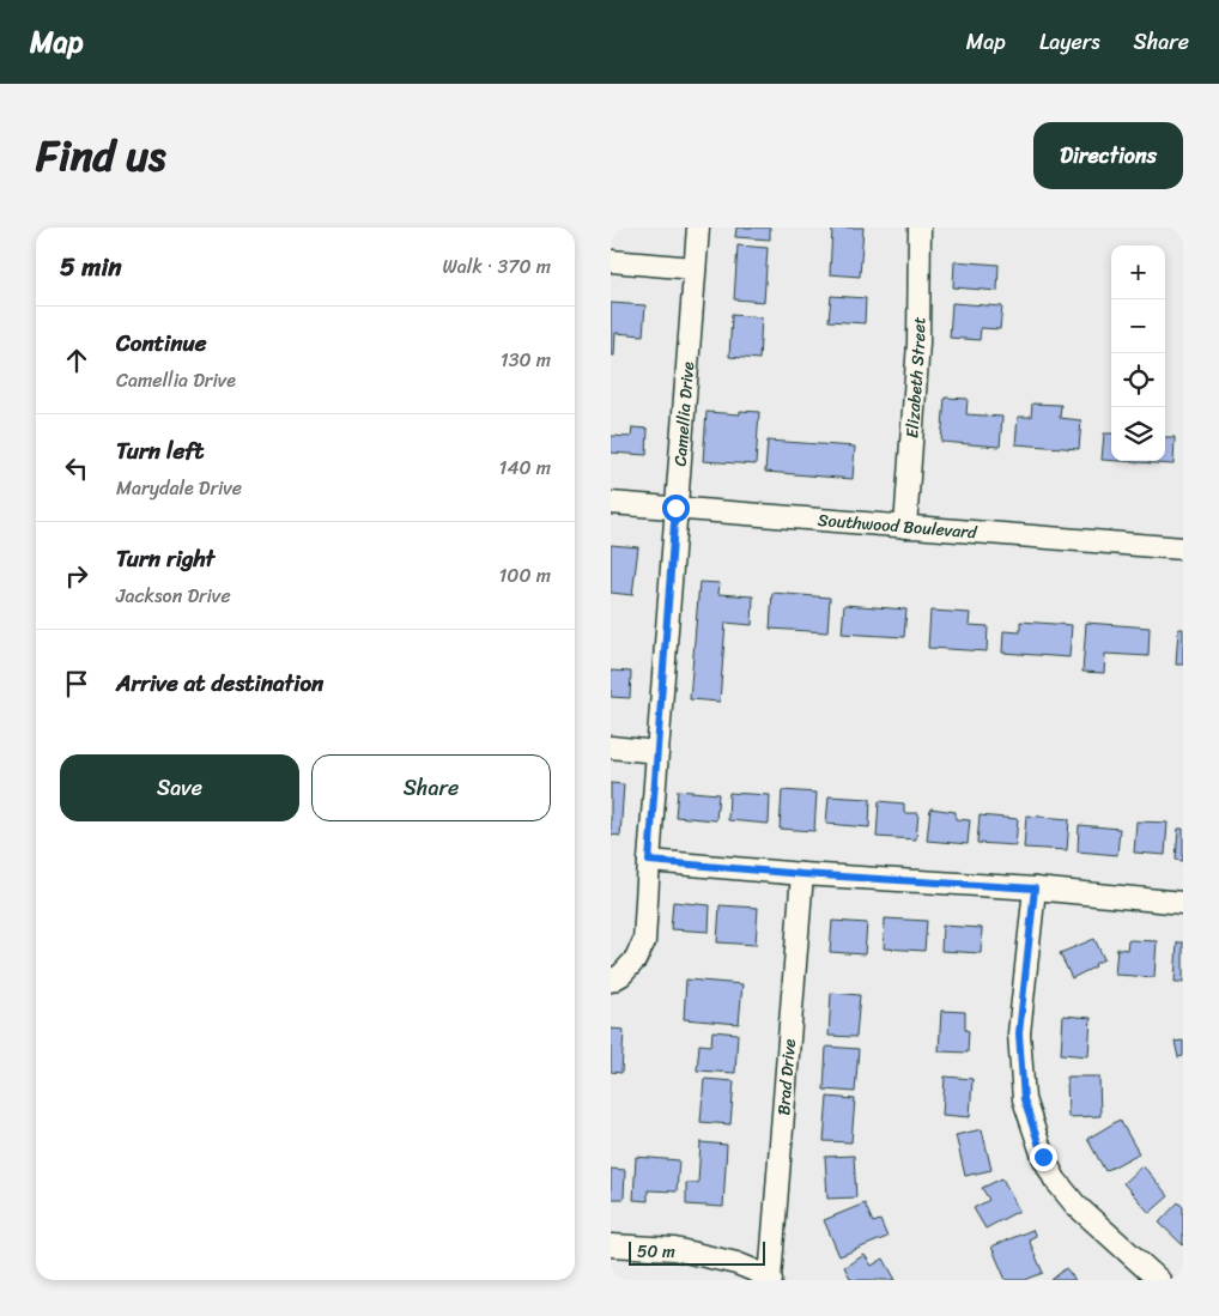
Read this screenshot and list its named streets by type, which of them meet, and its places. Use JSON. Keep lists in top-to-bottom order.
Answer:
{
  "streets": {
    "street": [
      "Elizabeth Street",
      "Camellia Drive",
      "Southwood Boulevard",
      "Brad Drive"
    ]
  },
  "crossings": [
    ["Elizabeth Street", "Southwood Boulevard"],
    ["Camellia Drive", "Southwood Boulevard"]
  ],
  "scale_bar": "50 m",
  "page": {
    "header": "Map",
    "nav": ["Map", "Layers", "Share"],
    "title": "Find us",
    "buttons": [
      "Directions",
      ["Save", "Share"]
    ],
    "heading": ["5 min", "Walk · 370 m"],
    "map_buttons": ["+", "−"],
    "list": [
      ["Continue", "Camellia Drive", "130 m"],
      ["Turn left", "Marydale Drive", "140 m"],
      ["Turn right", "Jackson Drive", "100 m"],
      "Arrive at destination"
    ],
    "scale": "50 m"
  }
}
